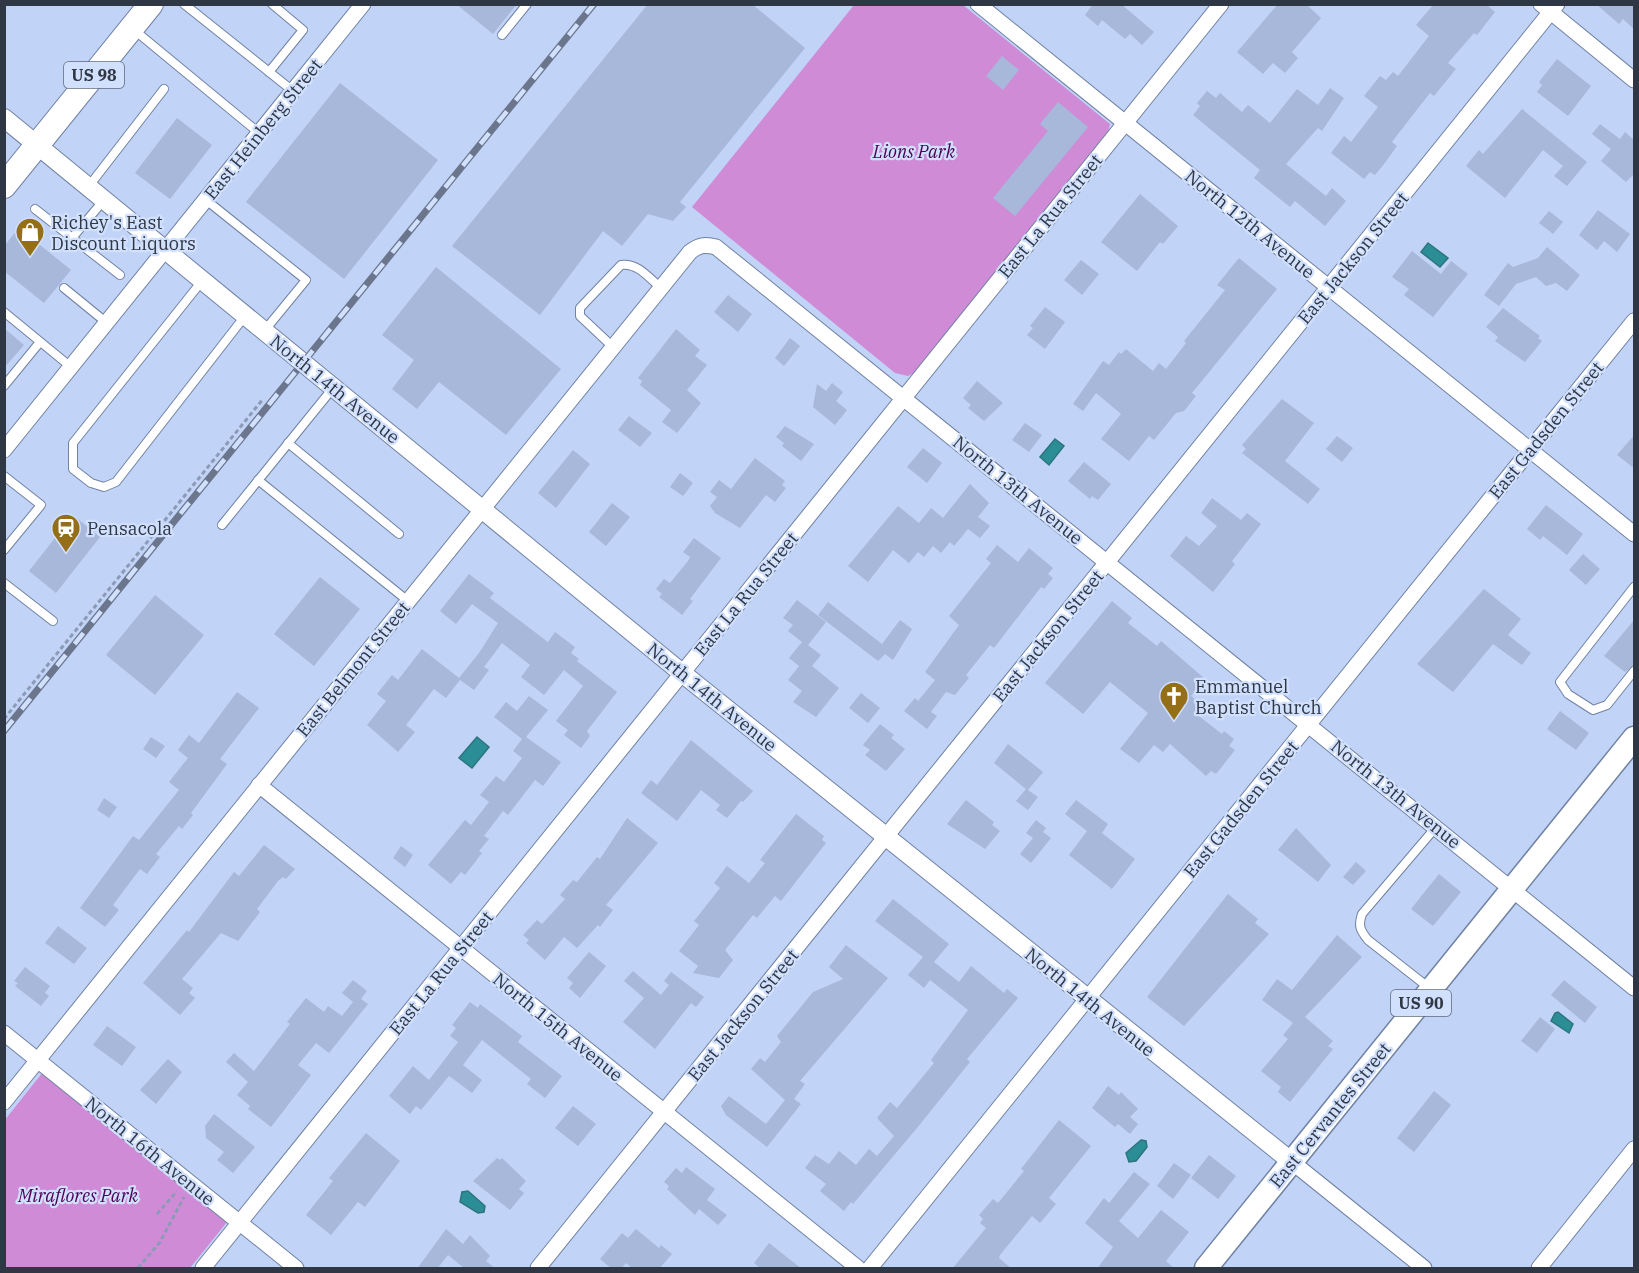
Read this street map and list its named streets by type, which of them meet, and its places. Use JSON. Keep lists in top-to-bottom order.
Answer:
{
  "streets": {
    "highway": ["US 98"],
    "main road": ["US 90", "East Cervantes Street"],
    "street": [
      "East Heinberg Street",
      "East La Rua Street",
      "North 12th Avenue",
      "East Jackson Street",
      "North 14th Avenue",
      "East Gadsden Street",
      "North 13th Avenue",
      "East Belmont Street",
      "North 15th Avenue",
      "North 16th Avenue"
    ]
  },
  "crossings": [
    ["US 98", "North 14th Avenue"],
    ["East Heinberg Street", "North 14th Avenue"],
    ["East La Rua Street", "North 12th Avenue"],
    ["East La Rua Street", "North 14th Avenue"],
    ["East La Rua Street", "North 13th Avenue"],
    ["East La Rua Street", "North 15th Avenue"],
    ["East La Rua Street", "North 16th Avenue"],
    ["North 12th Avenue", "East Jackson Street"],
    ["North 12th Avenue", "East Gadsden Street"],
    ["East Jackson Street", "North 14th Avenue"],
    ["East Jackson Street", "North 13th Avenue"],
    ["East Jackson Street", "North 15th Avenue"],
    ["North 14th Avenue", "East Gadsden Street"],
    ["North 14th Avenue", "East Belmont Street"],
    ["North 14th Avenue", "East Cervantes Street"],
    ["East Gadsden Street", "North 13th Avenue"],
    ["North 13th Avenue", "East Belmont Street"],
    ["North 13th Avenue", "East Cervantes Street"],
    ["East Belmont Street", "North 15th Avenue"],
    ["East Belmont Street", "North 16th Avenue"]
  ],
  "parks": ["Lions Park", "Miraflores Park"],
  "places": {
    "shop": ["Richey's East Discount Liquors"],
    "station": ["Pensacola"],
    "church": ["Emmanuel Baptist Church"]
  }
}
